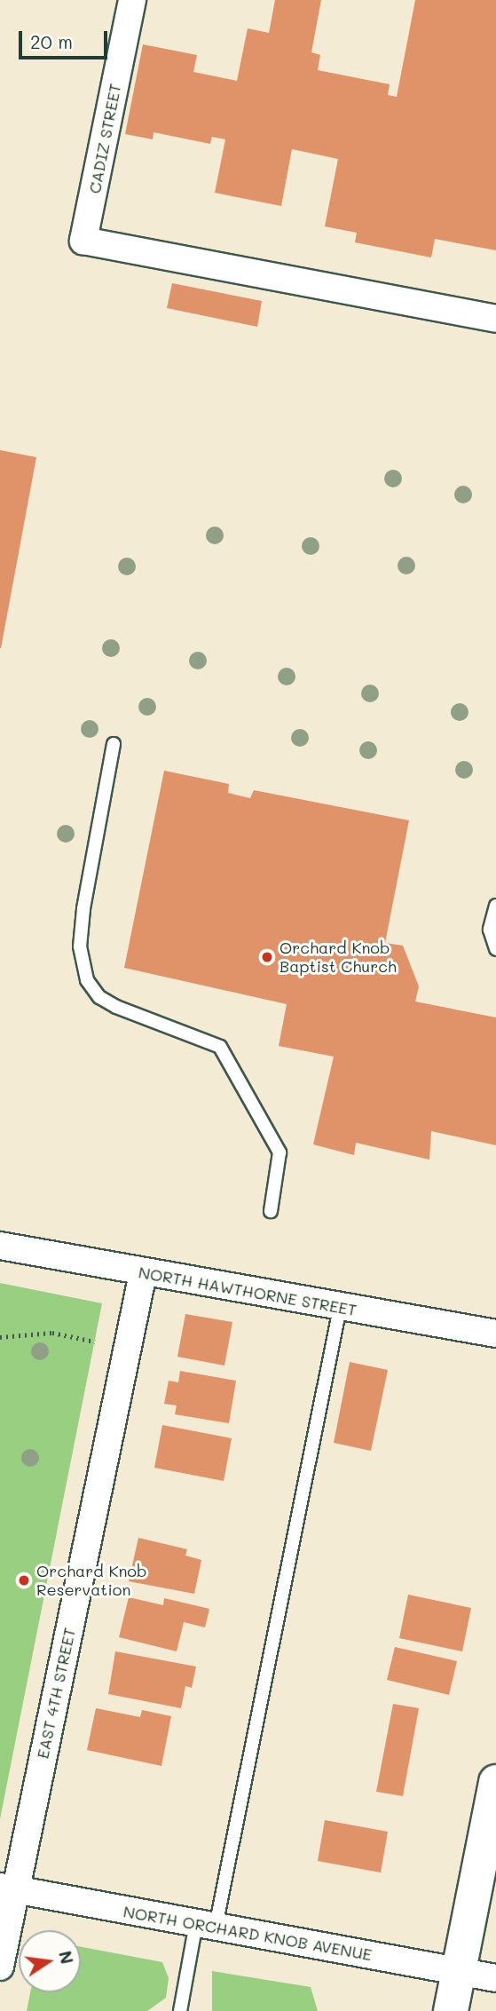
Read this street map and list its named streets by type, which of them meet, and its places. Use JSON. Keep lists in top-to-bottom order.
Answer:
{
  "streets": {
    "street": [
      "CADIZ STREET",
      "NORTH HAWTHORNE STREET",
      "EAST 4TH STREET",
      "NORTH ORCHARD KNOB AVENUE"
    ]
  },
  "crossings": [
    ["NORTH HAWTHORNE STREET", "EAST 4TH STREET"],
    ["EAST 4TH STREET", "NORTH ORCHARD KNOB AVENUE"]
  ],
  "places": ["Orchard Knob Baptist Church", "Orchard Knob Reservation"],
  "scale_bar": "20 m",
  "north": "right"
}
